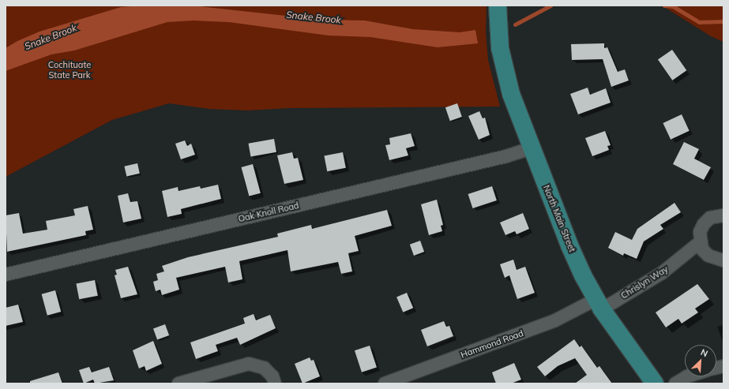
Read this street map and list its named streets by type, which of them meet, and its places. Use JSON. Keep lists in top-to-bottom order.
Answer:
{
  "streets": {
    "main road": ["North Main Street"],
    "street": ["Oak Knoll Road", "Chrislyn Way", "Hammond Road"]
  },
  "crossings": [
    ["Oak Knoll Road", "North Main Street"],
    ["North Main Street", "Chrislyn Way"],
    ["North Main Street", "Hammond Road"],
    ["Chrislyn Way", "Hammond Road"]
  ],
  "water": ["Snake Brook"],
  "parks": ["Cochituate State Park"],
  "north": "top right"
}
